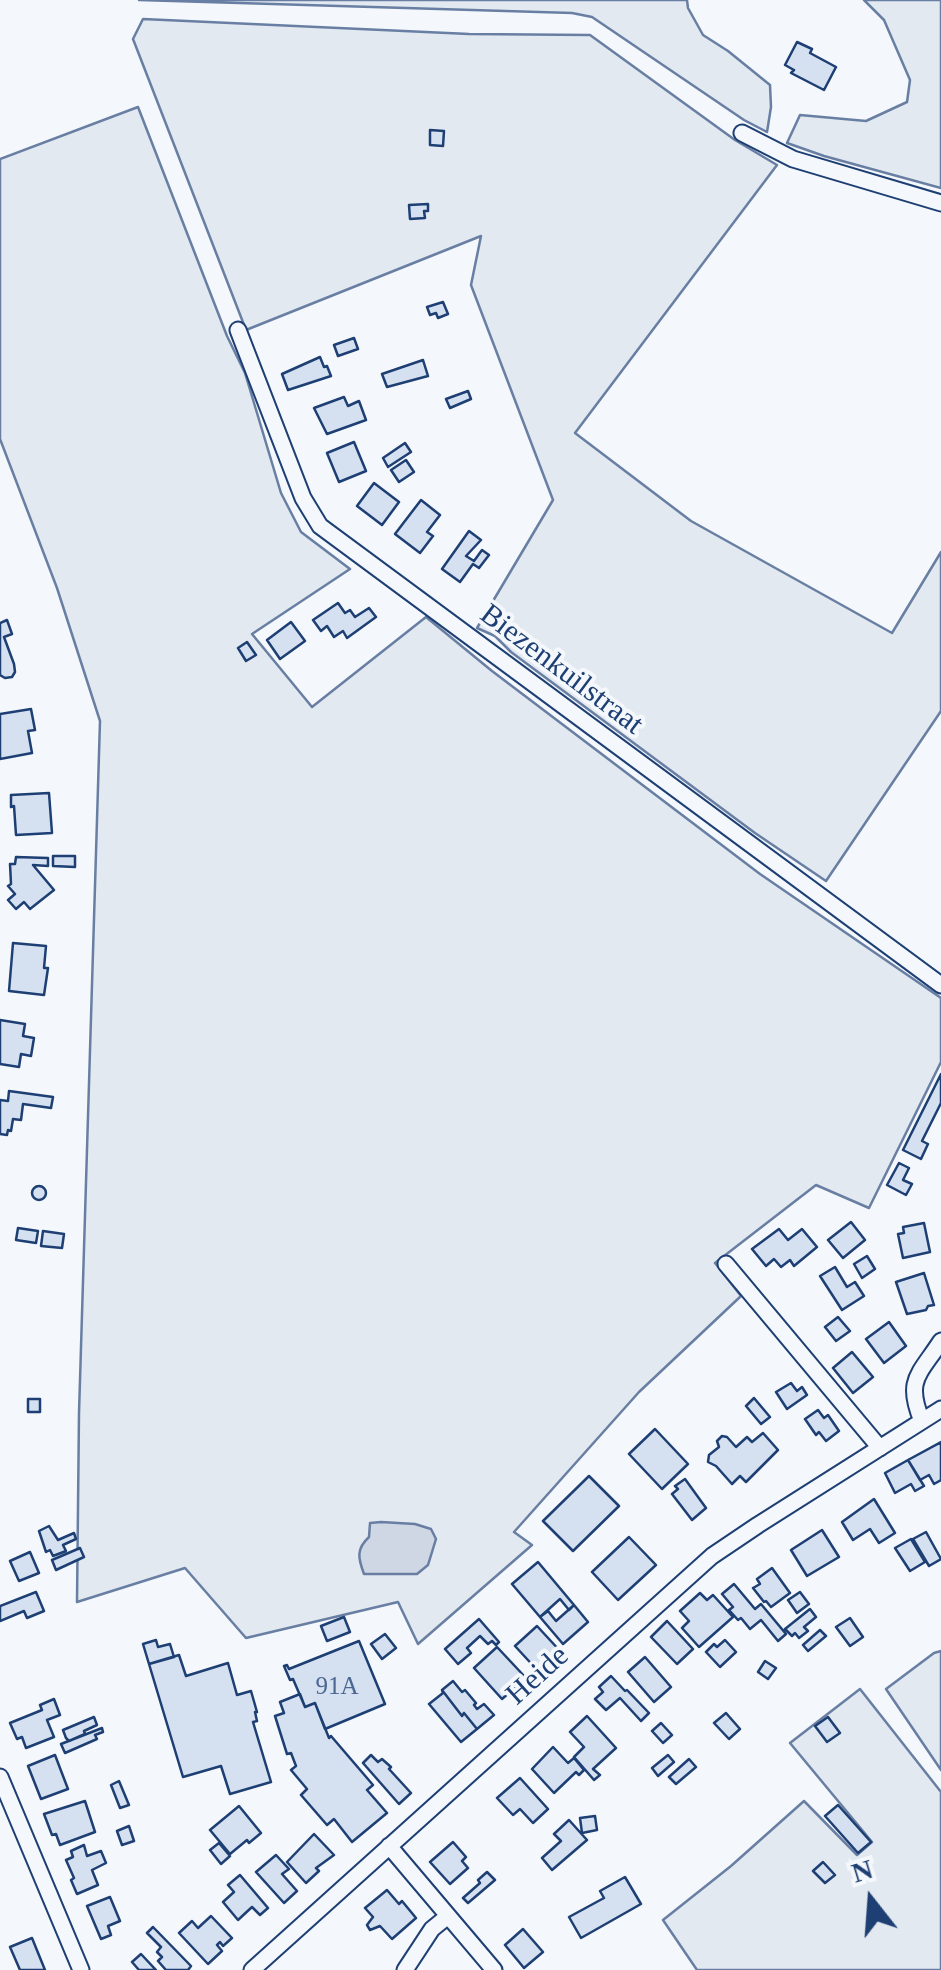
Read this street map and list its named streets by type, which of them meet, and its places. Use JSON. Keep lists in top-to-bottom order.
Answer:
{
  "streets": {
    "street": ["Biezenkuilstraat", "Heide"]
  },
  "house_numbers": ["91A"],
  "north": "top"
}
